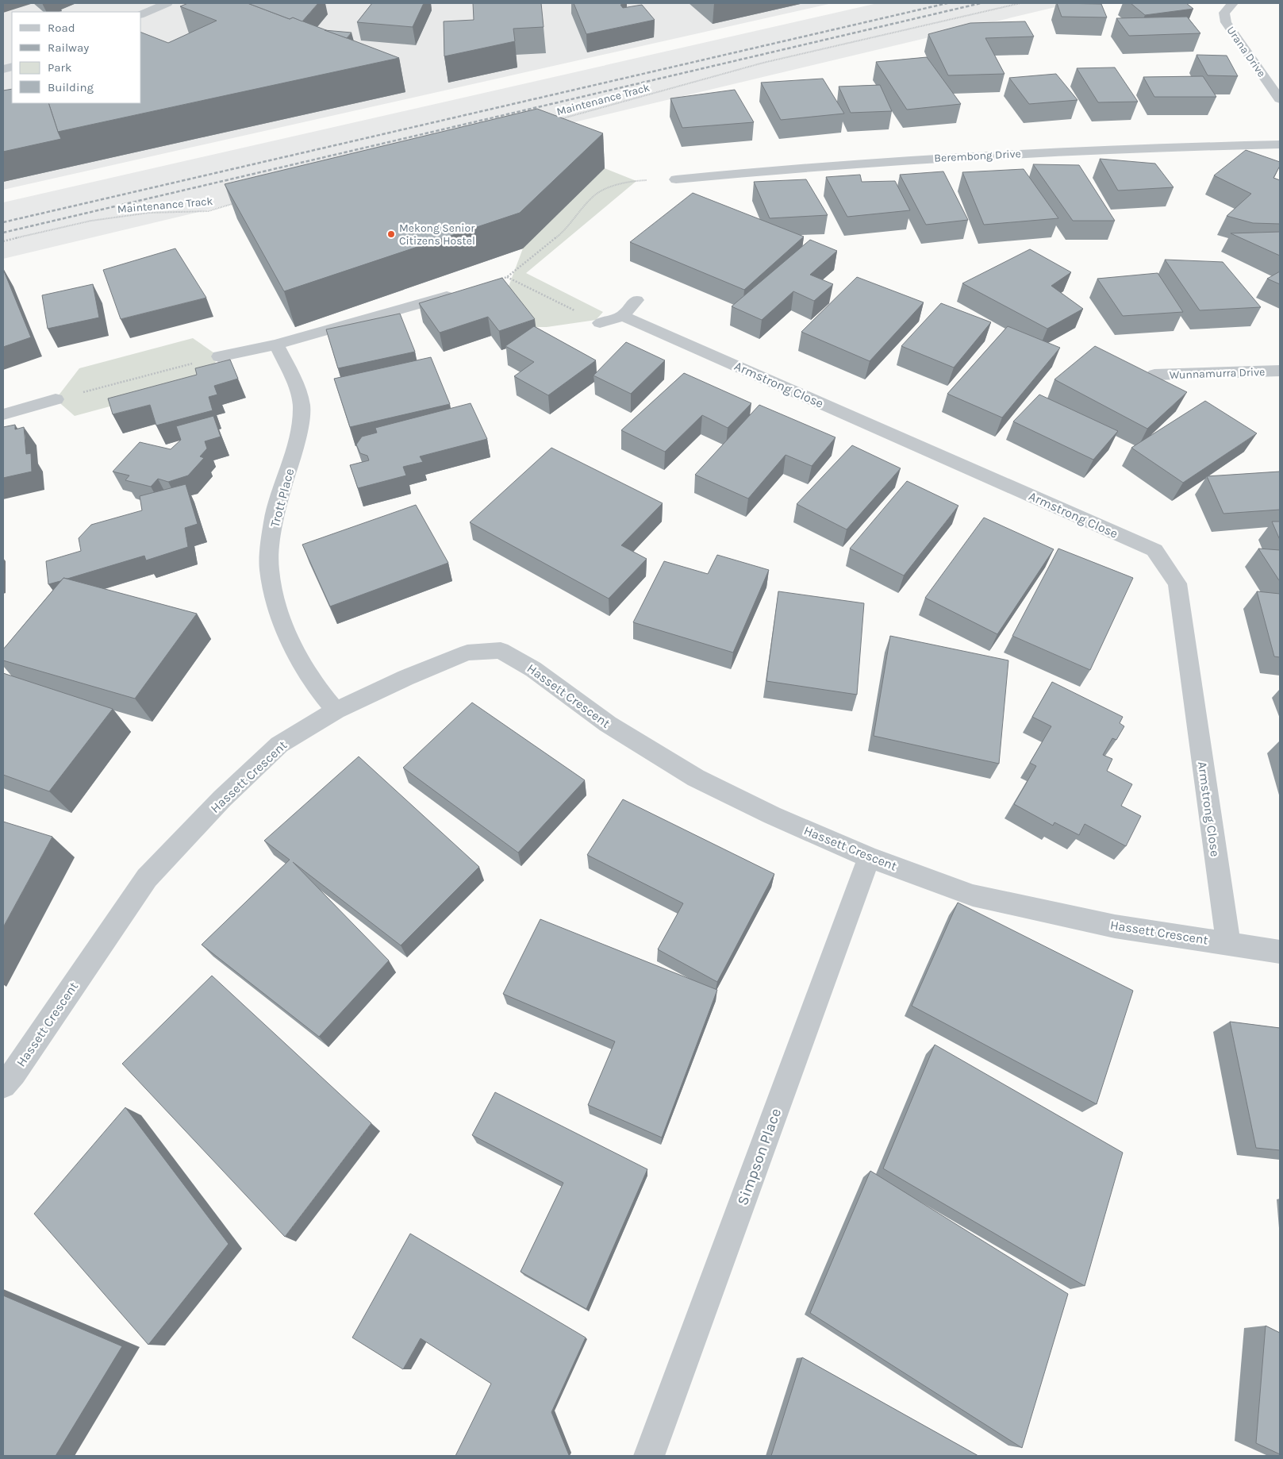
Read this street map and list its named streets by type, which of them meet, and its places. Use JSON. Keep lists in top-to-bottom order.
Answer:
{
  "streets": {
    "street": [
      "Urana Drive",
      "Berembong Drive",
      "Wunnamurra Drive",
      "Armstrong Close",
      "Trott Place",
      "Hassett Crescent",
      "Simpson Place"
    ],
    "path": ["Maintenance Track"]
  },
  "crossings": [
    ["Armstrong Close", "Hassett Crescent"],
    ["Trott Place", "Hassett Crescent"],
    ["Hassett Crescent", "Simpson Place"]
  ],
  "places": ["Mekong Senior Citizens Hostel"],
  "legend": [
    "Road",
    "Railway",
    "Park",
    "Building"
  ]
}
